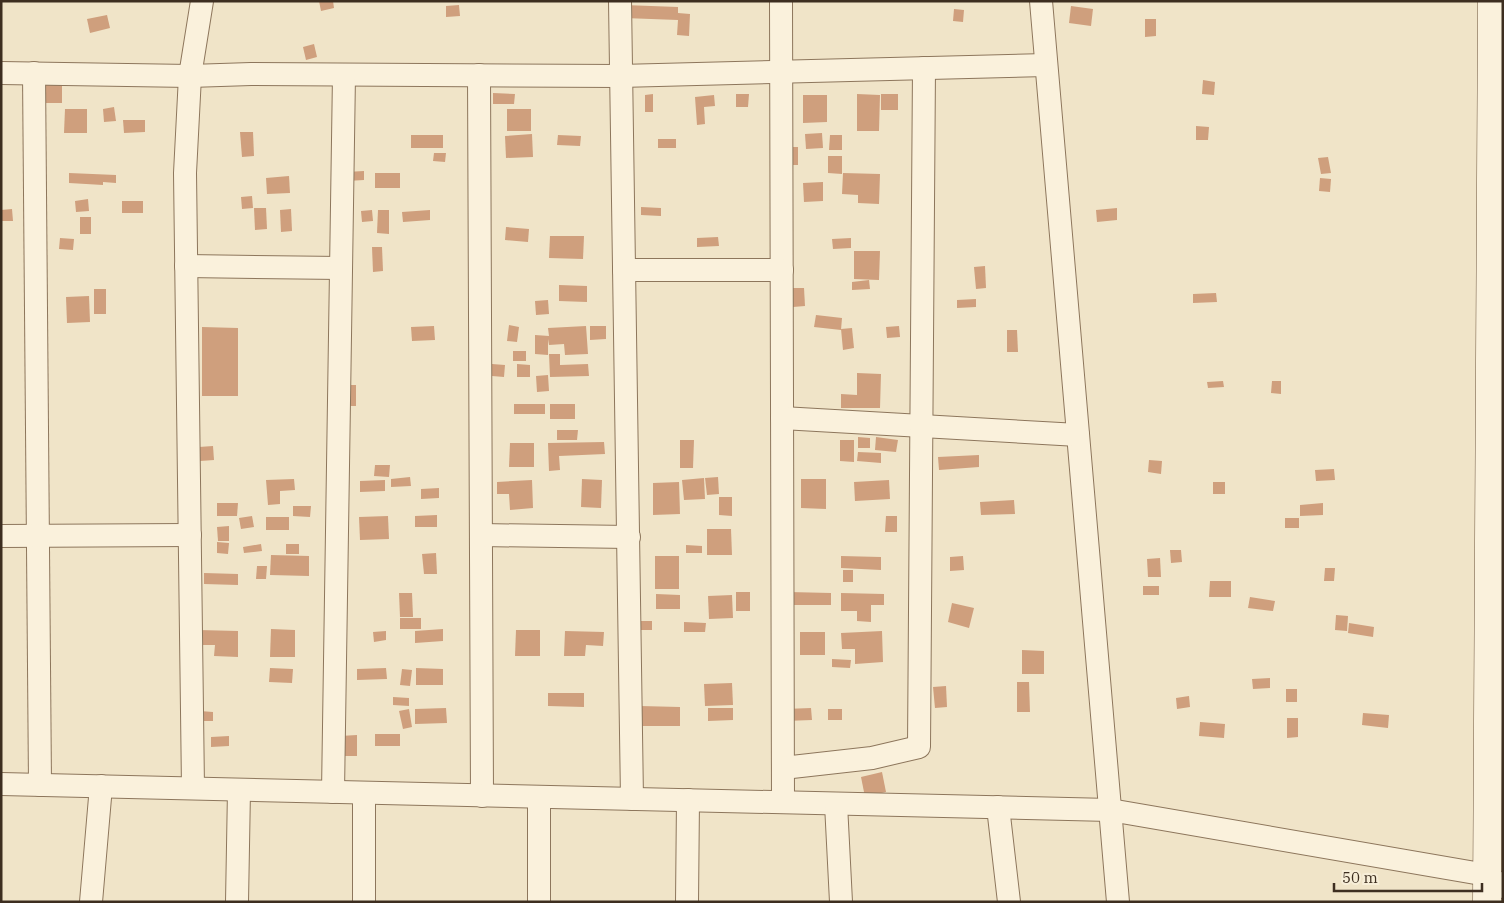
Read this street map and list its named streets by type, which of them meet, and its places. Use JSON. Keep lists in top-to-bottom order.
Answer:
{
  "scale_bar": "50 m"
}
